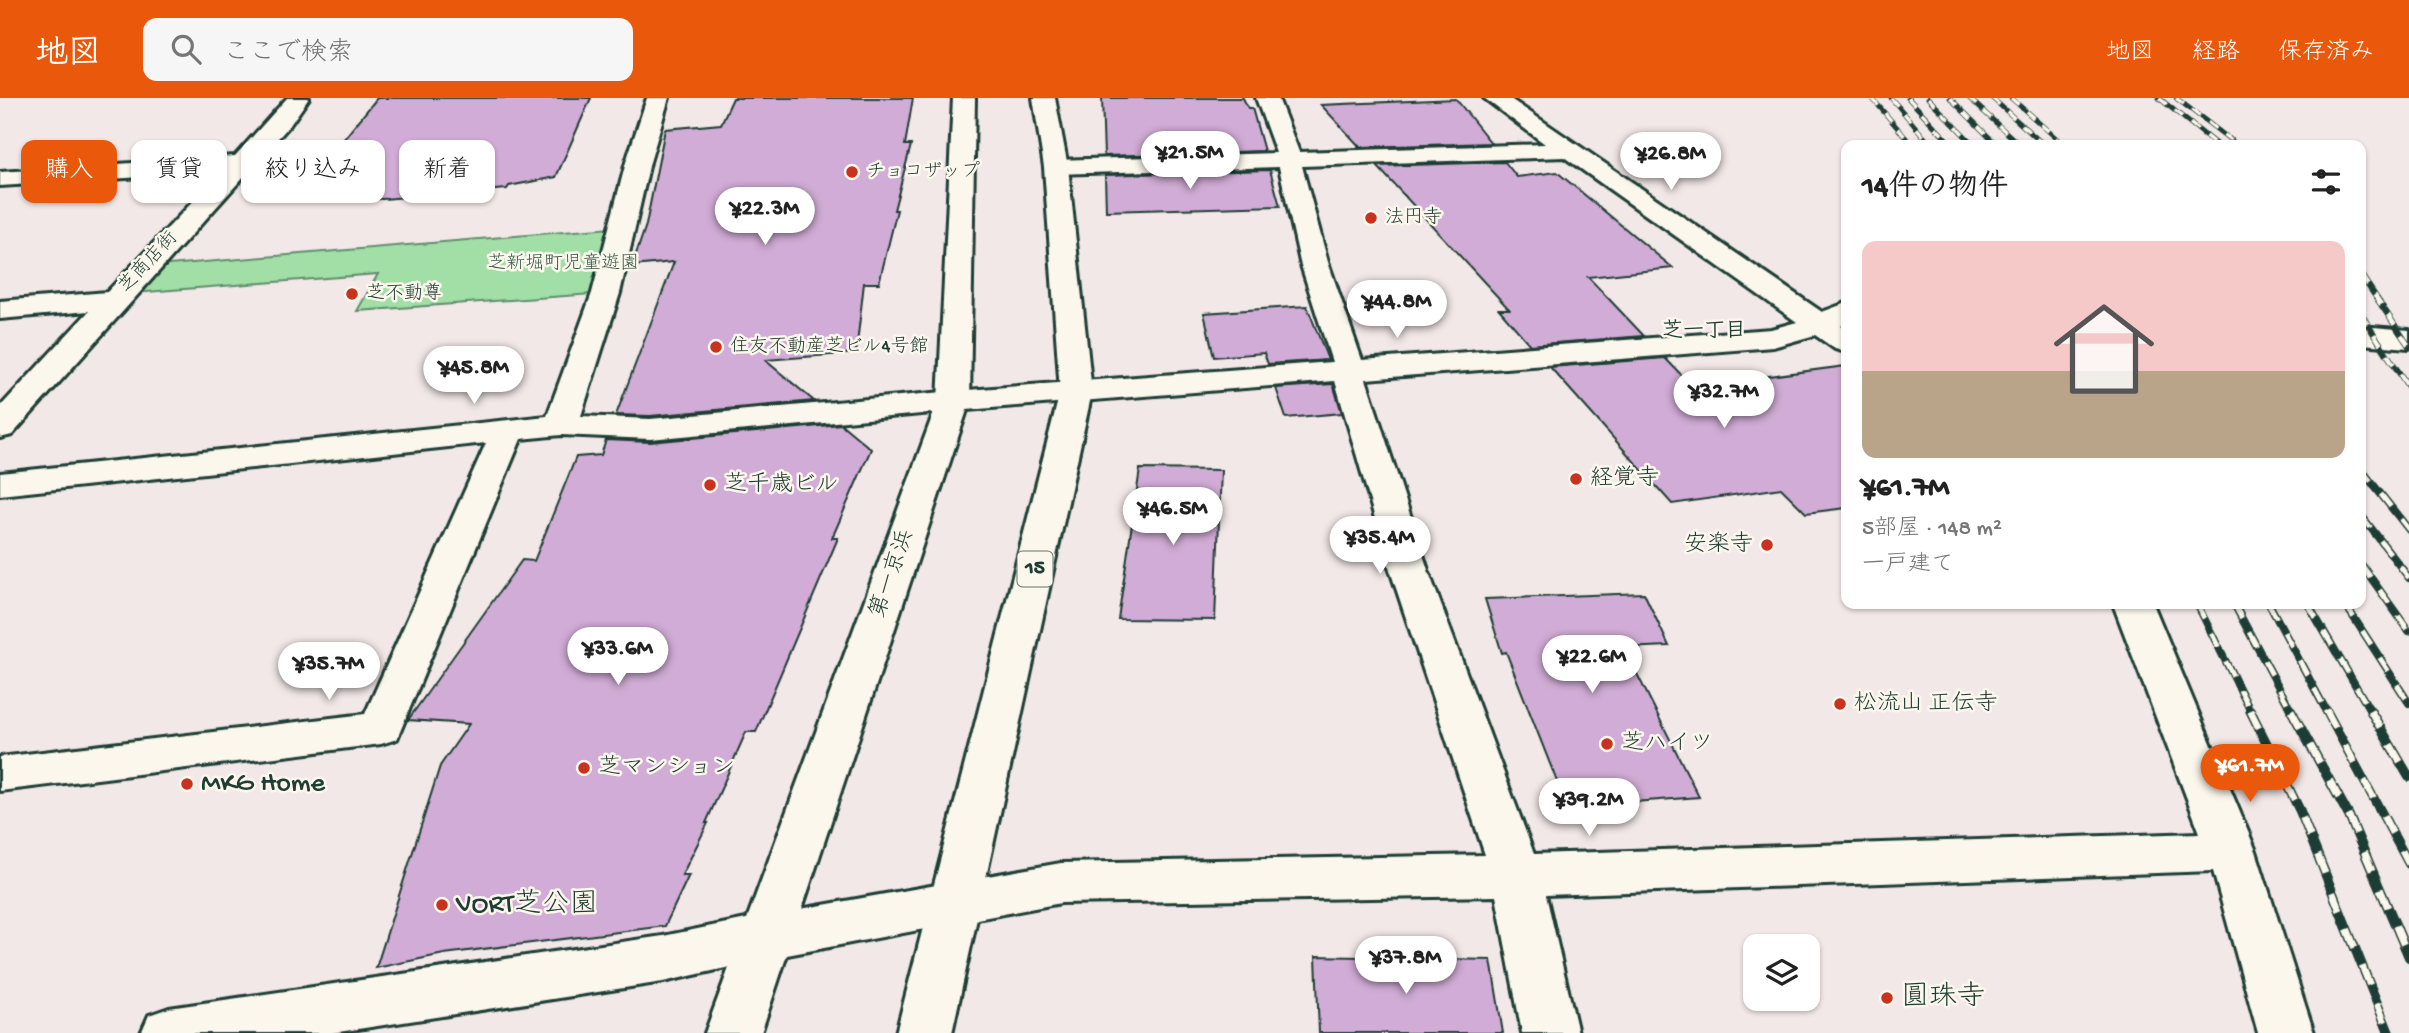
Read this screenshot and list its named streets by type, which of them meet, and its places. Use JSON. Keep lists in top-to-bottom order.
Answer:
{
  "streets": {
    "main road": ["芝商店街", "15", "第一京浜"]
  },
  "districts": ["芝一丁目"],
  "parks": ["芝新堀町児童遊園"],
  "places": [
    "チョコザップ",
    "法円寺",
    "芝不動尊",
    "住友不動産芝ビル4号館",
    "経覚寺",
    "芝千歳ビル",
    "安楽寺",
    "松流山 正伝寺",
    "芝ハイツ",
    "芝マンション",
    "MKG Home",
    "VORT芝公園",
    "圓珠寺"
  ],
  "page": {
    "header": "地図",
    "search": "ここで検索",
    "nav": ["地図", "経路", "保存済み"],
    "price": [
      "¥21.5M",
      "¥26.8M",
      "¥22.3M",
      "¥44.8M",
      "¥45.8M",
      "¥32.7M",
      "¥46.5M",
      "¥35.4M",
      "¥33.6M",
      "¥22.6M",
      "¥35.7M",
      "¥61.7M",
      "¥39.2M",
      "¥37.8M"
    ],
    "chip": [
      "購入",
      "賃貸",
      "絞り込み",
      "新着"
    ],
    "heading": "14件の物件",
    "list": [
      {
        "name": "¥61.7M",
        "note": "5部屋 · 148 m² · 一戸建て"
      }
    ]
  }
}
